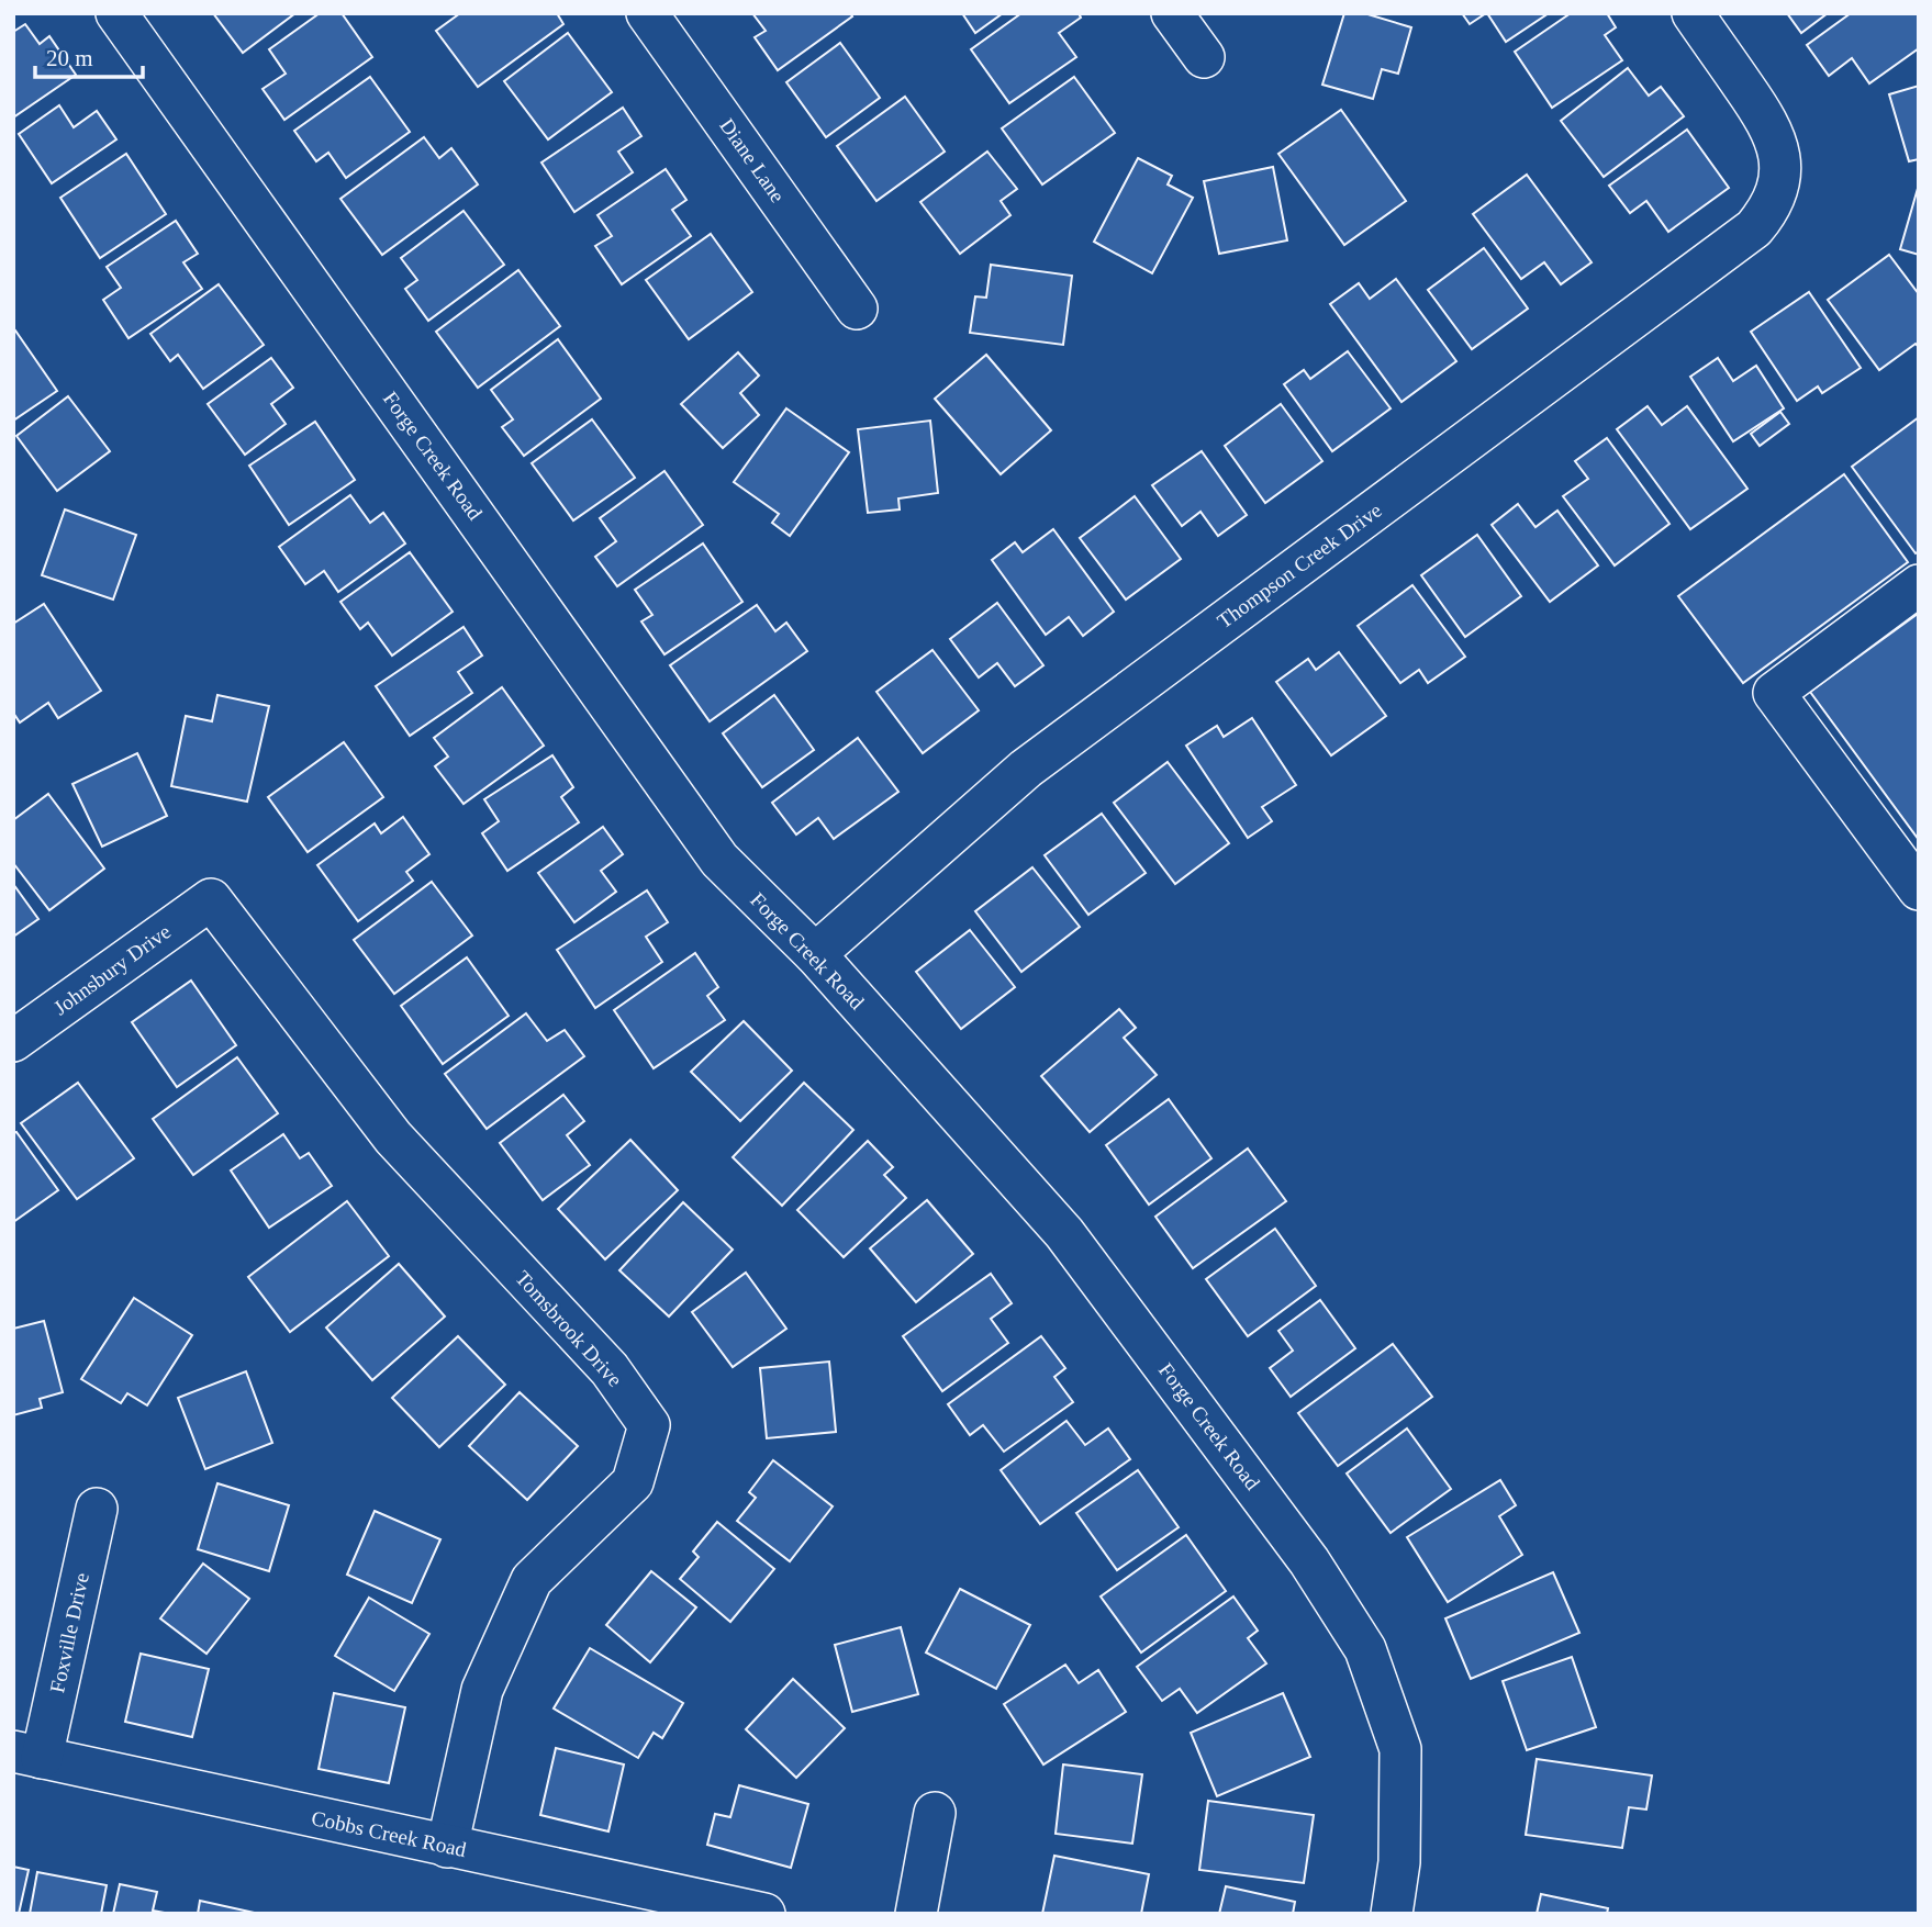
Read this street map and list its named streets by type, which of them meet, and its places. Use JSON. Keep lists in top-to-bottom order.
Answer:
{
  "streets": {
    "street": [
      "Diane Lane",
      "Forge Creek Road",
      "Thompson Creek Drive",
      "Johnsbury Drive",
      "Tomsbrook Drive",
      "Foxville Drive",
      "Cobbs Creek Road"
    ]
  },
  "crossings": [
    ["Forge Creek Road", "Thompson Creek Drive"],
    ["Johnsbury Drive", "Tomsbrook Drive"],
    ["Tomsbrook Drive", "Cobbs Creek Road"],
    ["Foxville Drive", "Cobbs Creek Road"]
  ],
  "scale_bar": "20 m"
}
